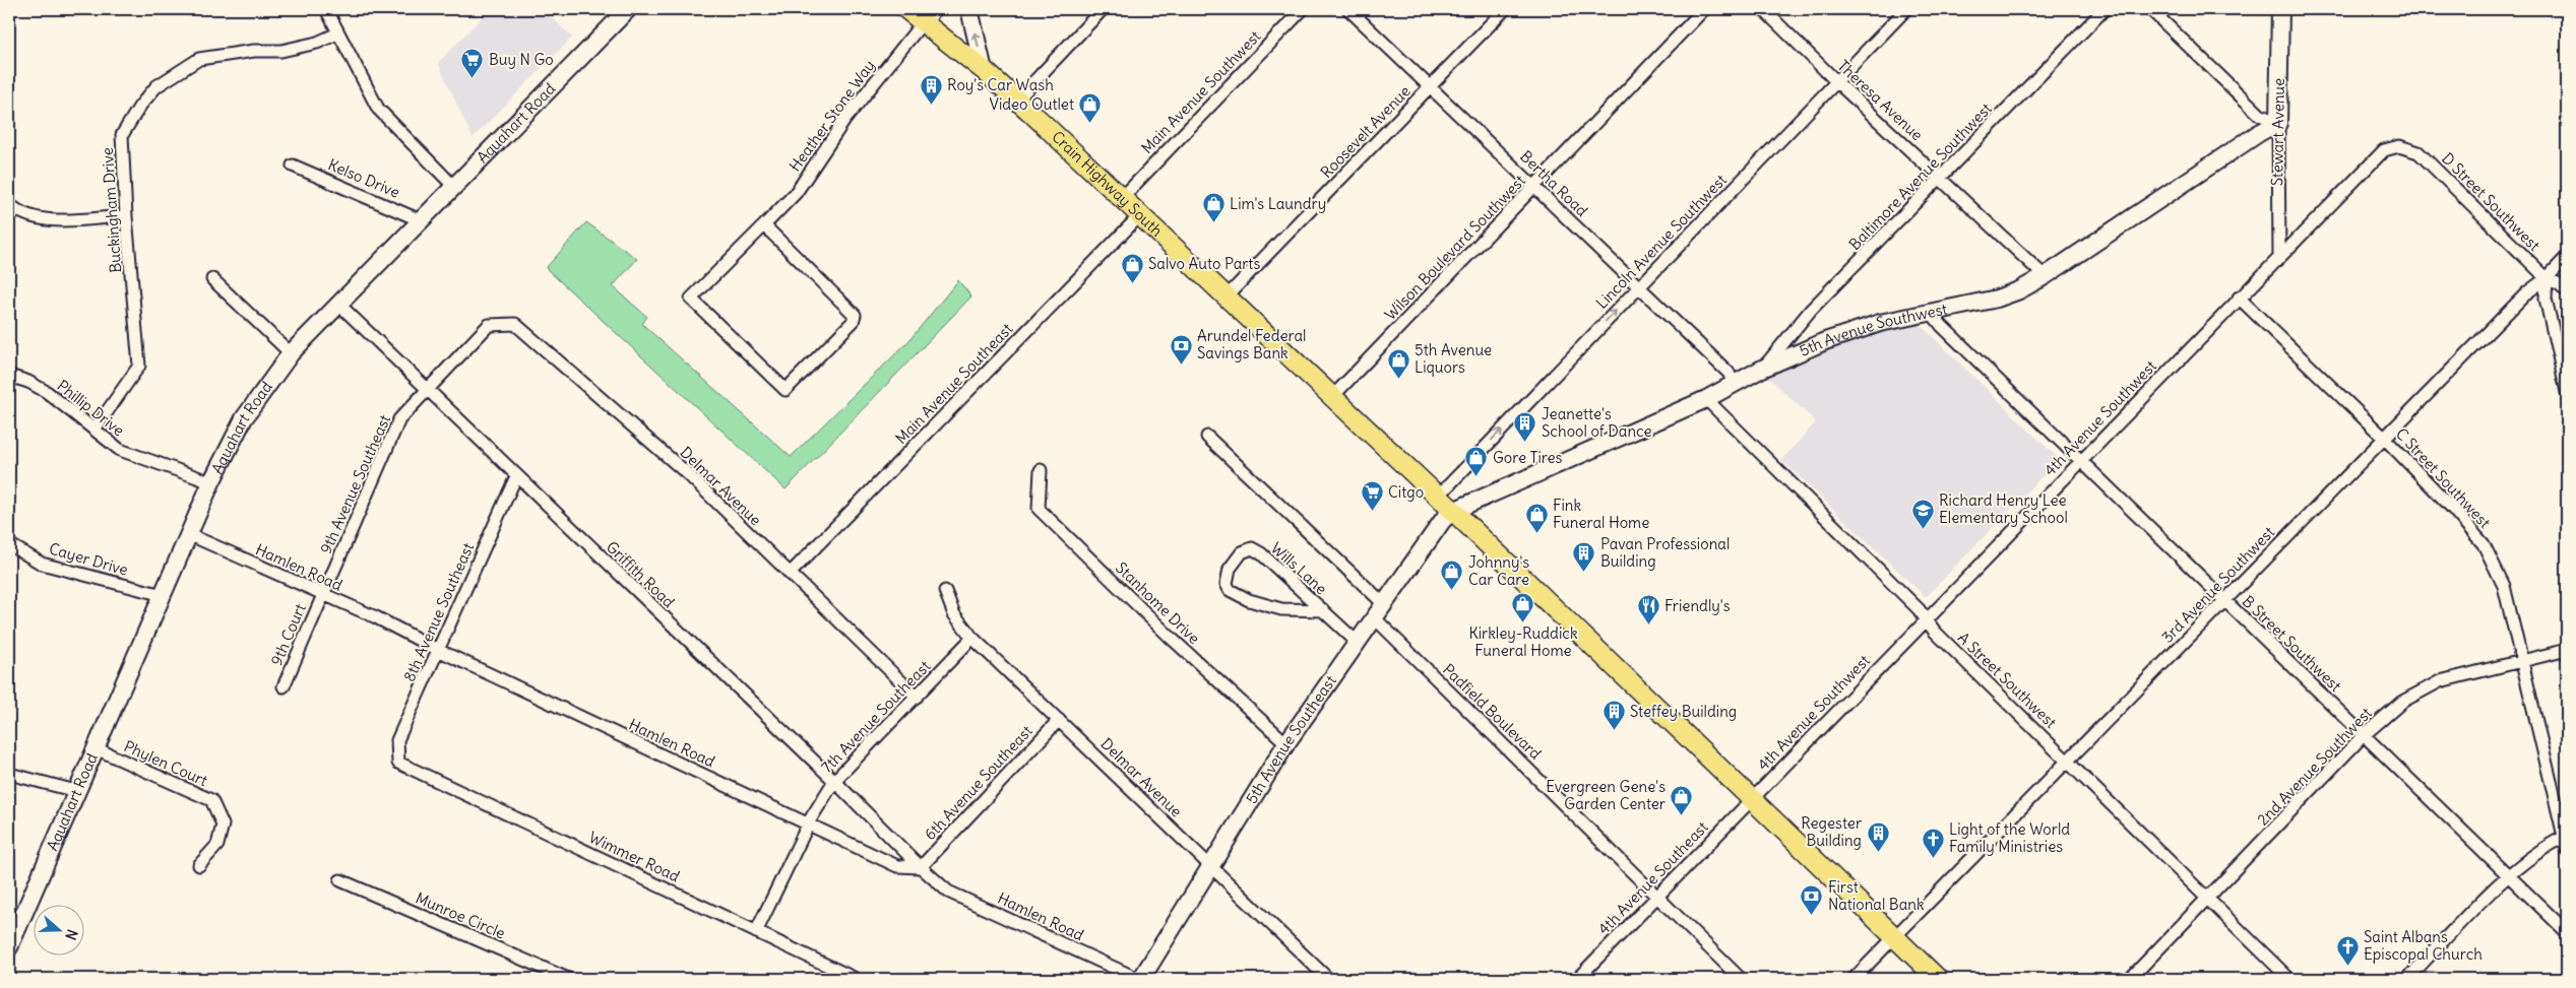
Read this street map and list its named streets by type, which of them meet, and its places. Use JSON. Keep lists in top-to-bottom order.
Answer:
{
  "streets": {
    "main road": ["Crain Highway South"],
    "street": [
      "Main Avenue Southwest",
      "Theresa Avenue",
      "Heather Stone Way",
      "Aquahart Road",
      "Roosevelt Avenue",
      "Stewart Avenue",
      "Baltimore Avenue Southwest",
      "Kelso Drive",
      "Bertha Road",
      "D Street Southwest",
      "Buckingham Drive",
      "Lincoln Avenue Southwest",
      "Wilson Boulevard Southwest",
      "5th Avenue Southwest",
      "Main Avenue Southeast",
      "Phillip Drive",
      "4th Avenue Southwest",
      "C Street Southwest",
      "9th Avenue Southeast",
      "Delmar Avenue",
      "Cayer Drive",
      "Hamlen Road",
      "Wills Lane",
      "Griffith Road",
      "3rd Avenue Southwest",
      "Stanhome Drive",
      "8th Avenue Southeast",
      "9th Court",
      "B Street Southwest",
      "A Street Southwest",
      "Padfield Boulevard",
      "7th Avenue Southeast",
      "5th Avenue Southeast",
      "Phylen Court",
      "2nd Avenue Southwest",
      "6th Avenue Southeast",
      "Wimmer Road",
      "4th Avenue Southeast",
      "Munroe Circle"
    ]
  },
  "crossings": [
    ["Main Avenue Southwest", "Crain Highway South"],
    ["Theresa Avenue", "Baltimore Avenue Southwest"],
    ["Theresa Avenue", "Lincoln Avenue Southwest"],
    ["Theresa Avenue", "5th Avenue Southwest"],
    ["Heather Stone Way", "Crain Highway South"],
    ["Aquahart Road", "Kelso Drive"],
    ["Aquahart Road", "Phillip Drive"],
    ["Aquahart Road", "Cayer Drive"],
    ["Aquahart Road", "Hamlen Road"],
    ["Aquahart Road", "Griffith Road"],
    ["Aquahart Road", "Phylen Court"],
    ["Roosevelt Avenue", "Crain Highway South"],
    ["Roosevelt Avenue", "Bertha Road"],
    ["Stewart Avenue", "5th Avenue Southwest"],
    ["Stewart Avenue", "4th Avenue Southwest"],
    ["Baltimore Avenue Southwest", "5th Avenue Southwest"],
    ["Crain Highway South", "Lincoln Avenue Southwest"],
    ["Crain Highway South", "Wilson Boulevard Southwest"],
    ["Crain Highway South", "5th Avenue Southwest"],
    ["Crain Highway South", "Main Avenue Southeast"],
    ["Crain Highway South", "4th Avenue Southwest"],
    ["Crain Highway South", "3rd Avenue Southwest"],
    ["Crain Highway South", "5th Avenue Southeast"],
    ["Crain Highway South", "4th Avenue Southeast"],
    ["Bertha Road", "Lincoln Avenue Southwest"],
    ["Bertha Road", "Wilson Boulevard Southwest"],
    ["Bertha Road", "5th Avenue Southwest"],
    ["D Street Southwest", "4th Avenue Southwest"],
    ["D Street Southwest", "3rd Avenue Southwest"],
    ["Buckingham Drive", "Phillip Drive"],
    ["5th Avenue Southwest", "B Street Southwest"],
    ["5th Avenue Southwest", "A Street Southwest"],
    ["5th Avenue Southwest", "5th Avenue Southeast"],
    ["Main Avenue Southeast", "Delmar Avenue"],
    ["4th Avenue Southwest", "C Street Southwest"],
    ["4th Avenue Southwest", "B Street Southwest"],
    ["4th Avenue Southwest", "A Street Southwest"],
    ["4th Avenue Southwest", "4th Avenue Southeast"],
    ["C Street Southwest", "3rd Avenue Southwest"],
    ["C Street Southwest", "2nd Avenue Southwest"],
    ["9th Avenue Southeast", "Delmar Avenue"],
    ["9th Avenue Southeast", "Hamlen Road"],
    ["9th Avenue Southeast", "Griffith Road"],
    ["9th Avenue Southeast", "9th Court"],
    ["Delmar Avenue", "7th Avenue Southeast"],
    ["Delmar Avenue", "5th Avenue Southeast"],
    ["Delmar Avenue", "6th Avenue Southeast"],
    ["Hamlen Road", "Griffith Road"],
    ["Hamlen Road", "8th Avenue Southeast"],
    ["Hamlen Road", "9th Court"],
    ["Hamlen Road", "7th Avenue Southeast"],
    ["Hamlen Road", "5th Avenue Southeast"],
    ["Hamlen Road", "6th Avenue Southeast"],
    ["Wills Lane", "5th Avenue Southeast"],
    ["Griffith Road", "8th Avenue Southeast"],
    ["Griffith Road", "7th Avenue Southeast"],
    ["Griffith Road", "6th Avenue Southeast"],
    ["3rd Avenue Southwest", "B Street Southwest"],
    ["3rd Avenue Southwest", "A Street Southwest"],
    ["Stanhome Drive", "5th Avenue Southeast"],
    ["8th Avenue Southeast", "Wimmer Road"],
    ["B Street Southwest", "2nd Avenue Southwest"],
    ["A Street Southwest", "2nd Avenue Southwest"],
    ["Padfield Boulevard", "5th Avenue Southeast"],
    ["Padfield Boulevard", "4th Avenue Southeast"],
    ["7th Avenue Southeast", "Wimmer Road"]
  ],
  "one_way": ["Lincoln Avenue Southwest"],
  "places": {
    "supermarket": ["Buy N Go", "Citgo"],
    "building": [
      "Roy's Car Wash",
      "Jeanette's School of Dance",
      "Pavan Professional Building",
      "Steffey Building",
      "Regester Building"
    ],
    "shop": [
      "Video Outlet",
      "Lim's Laundry",
      "Salvo Auto Parts",
      "5th Avenue Liquors",
      "Gore Tires",
      "Fink Funeral Home",
      "Johnny's Car Care",
      "Kirkley-Ruddick Funeral Home",
      "Evergreen Gene's Garden Center"
    ],
    "bank": ["Arundel Federal Savings Bank", "First National Bank"],
    "school or university": ["Richard Henry Lee Elementary School"],
    "restaurant": ["Friendly's"],
    "church": ["Light of the World Family Ministries", "Saint Albans Episcopal Church"]
  },
  "north": "right"
}
